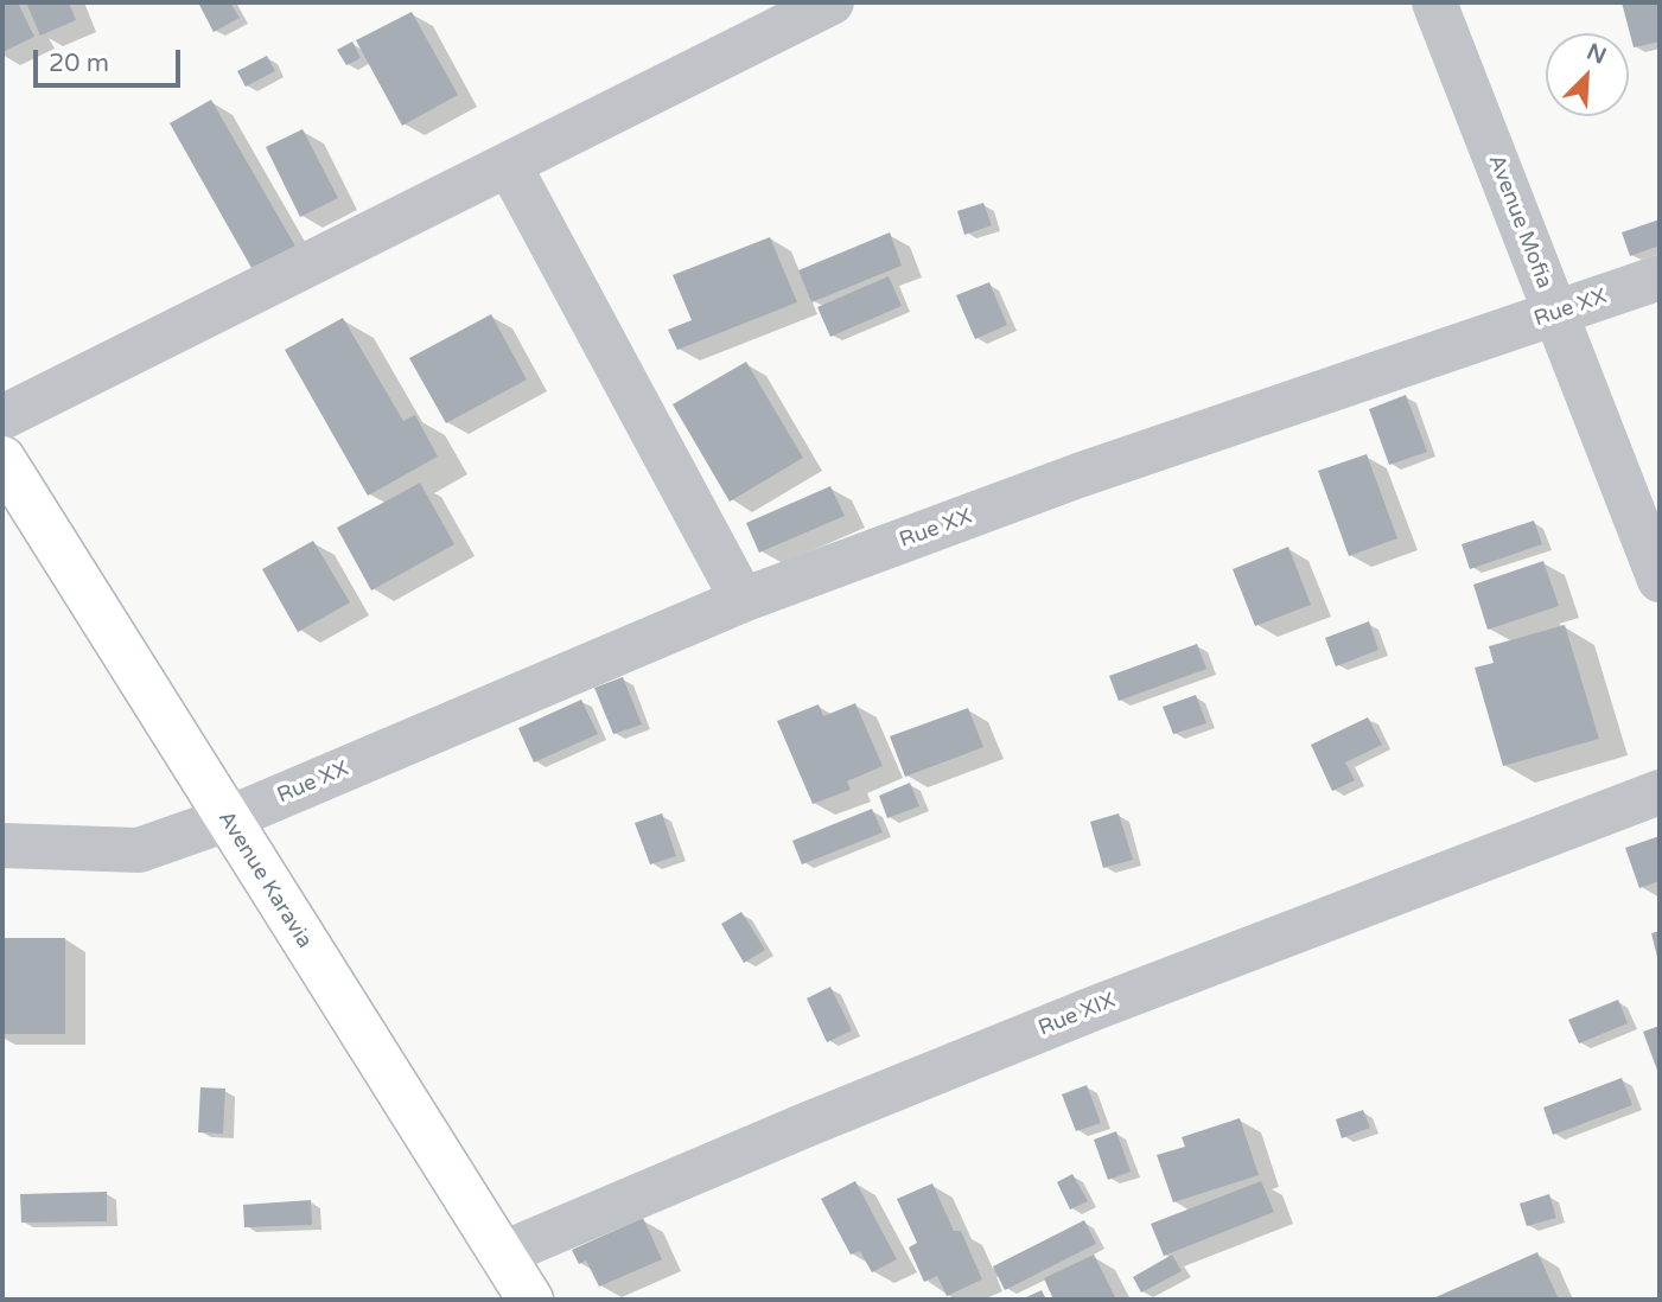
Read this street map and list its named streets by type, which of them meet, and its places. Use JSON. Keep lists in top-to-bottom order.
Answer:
{
  "streets": {
    "street": [
      "Avenue Mofia",
      "Rue XX",
      "Avenue Karavia",
      "Rue XIX"
    ]
  },
  "crossings": [
    ["Avenue Mofia", "Rue XX"],
    ["Rue XX", "Avenue Karavia"],
    ["Avenue Karavia", "Rue XIX"]
  ],
  "scale_bar": "20 m",
  "north": "top right"
}
